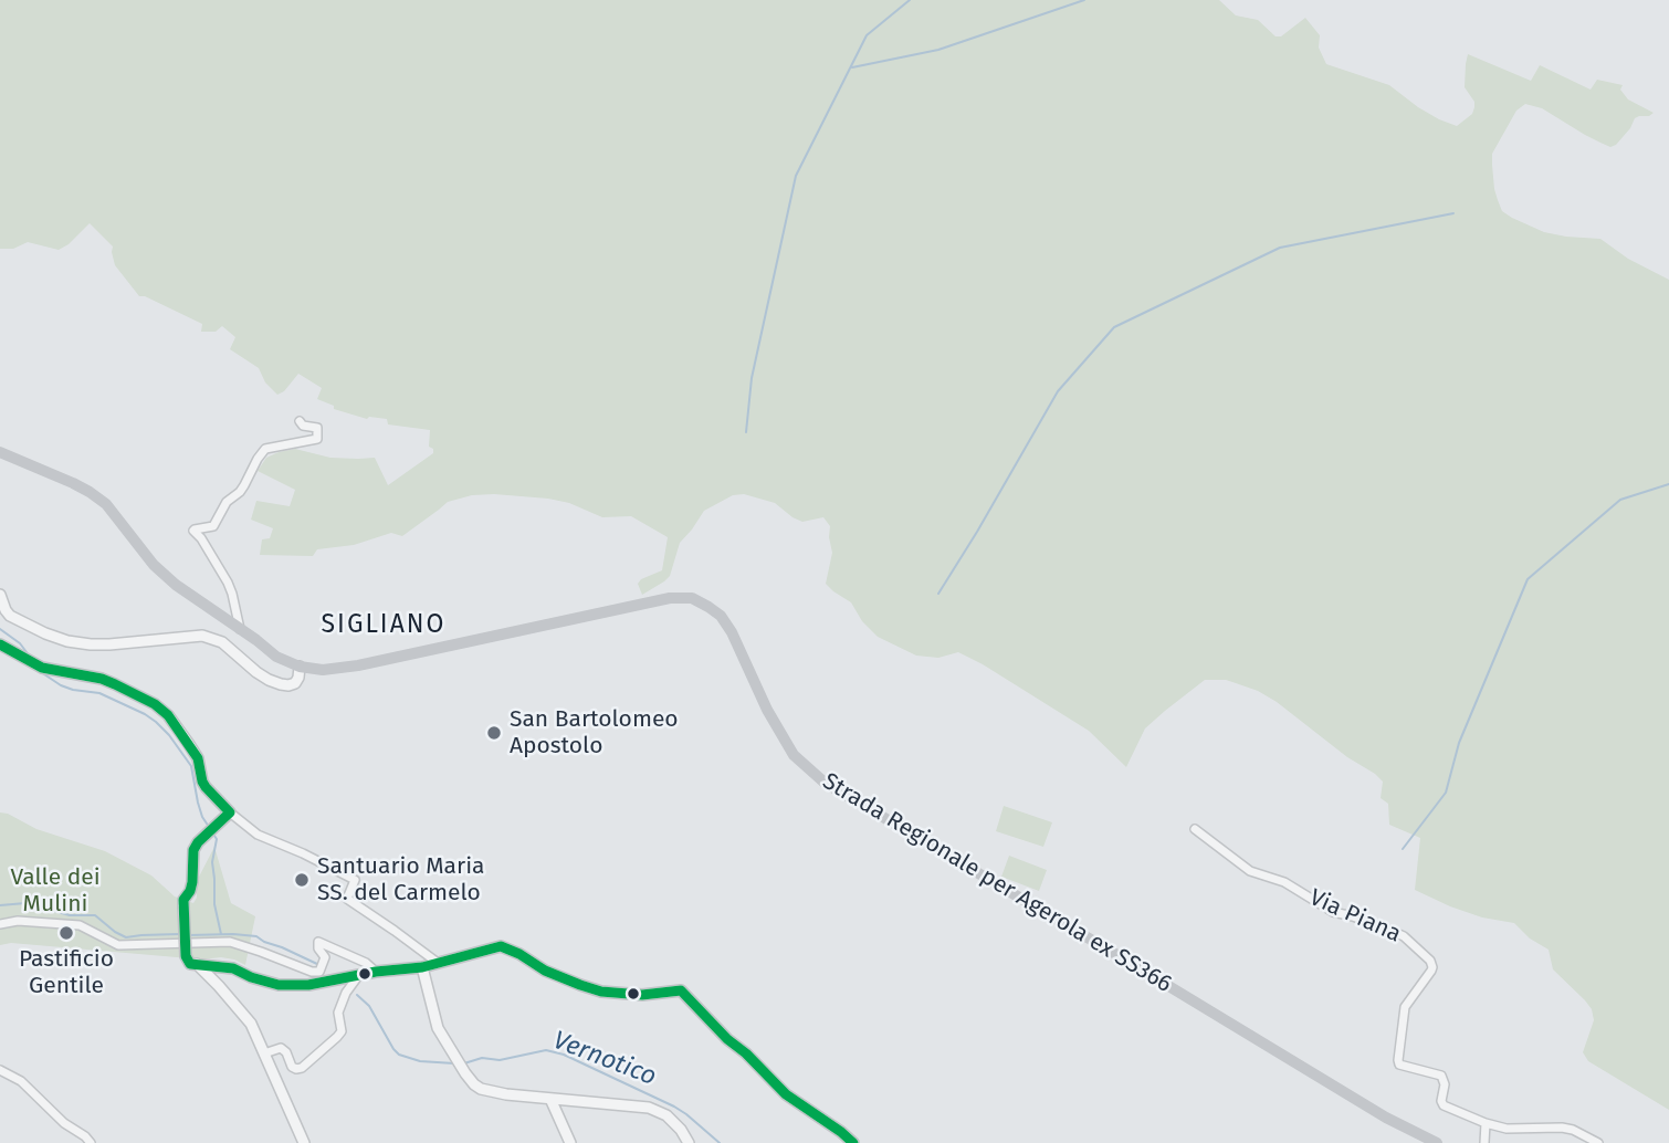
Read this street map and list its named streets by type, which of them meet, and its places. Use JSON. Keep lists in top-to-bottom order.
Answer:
{
  "streets": {
    "main road": ["Strada Regionale per Agerola ex SS366"],
    "street": ["Via Piana"]
  },
  "districts": ["SIGLIANO"],
  "water": ["Vernotico"],
  "parks": ["Valle dei Mulini"],
  "places": ["San Bartolomeo Apostolo", "Santuario Maria SS. del Carmelo", "Pastificio Gentile"]
}
